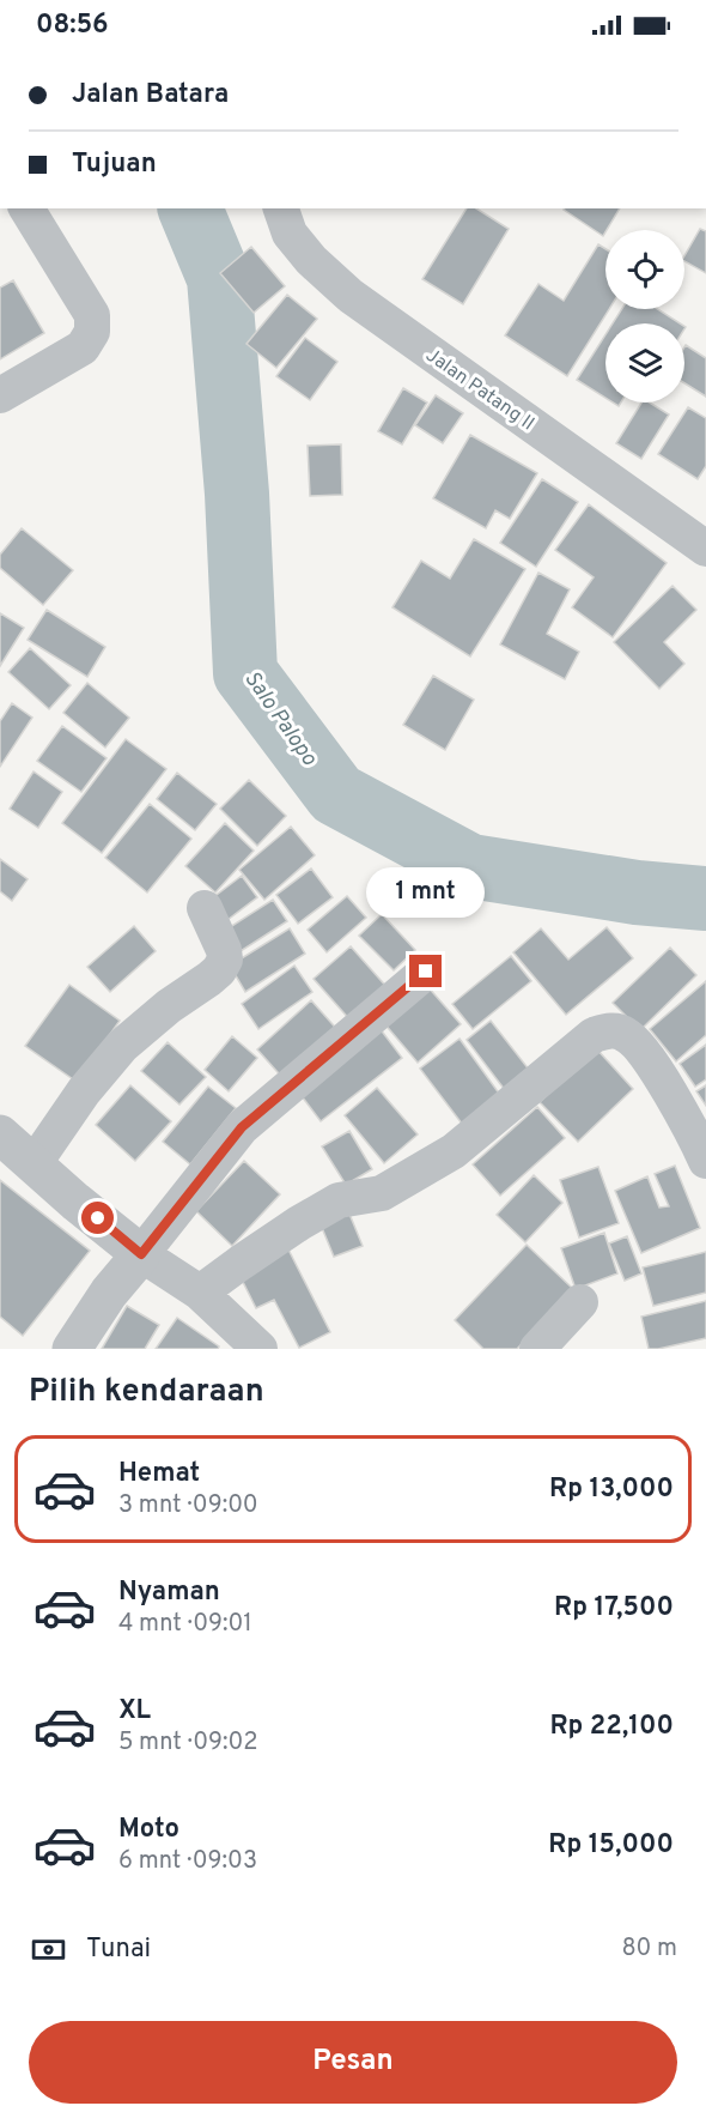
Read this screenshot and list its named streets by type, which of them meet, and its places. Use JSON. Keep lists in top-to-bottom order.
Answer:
{
  "streets": {
    "street": ["Jalan Patang II"]
  },
  "water": ["Salo Palopo"],
  "page": {
    "status": "08:56",
    "banner": ["Jalan Batara", "Tujuan"],
    "bubble": "1 mnt",
    "heading": "Pilih kendaraan",
    "list": [
      {
        "name": "Hemat",
        "note": "3 mnt · 09:00",
        "value": "Rp 13,000"
      },
      {
        "name": "Nyaman",
        "note": "4 mnt · 09:01",
        "value": "Rp 17,500"
      },
      {
        "name": "XL",
        "note": "5 mnt · 09:02",
        "value": "Rp 22,100"
      },
      {
        "name": "Moto",
        "note": "6 mnt · 09:03",
        "value": "Rp 15,000"
      }
    ],
    "pay": ["Tunai", "80 m"],
    "buttons": "Pesan"
  }
}
